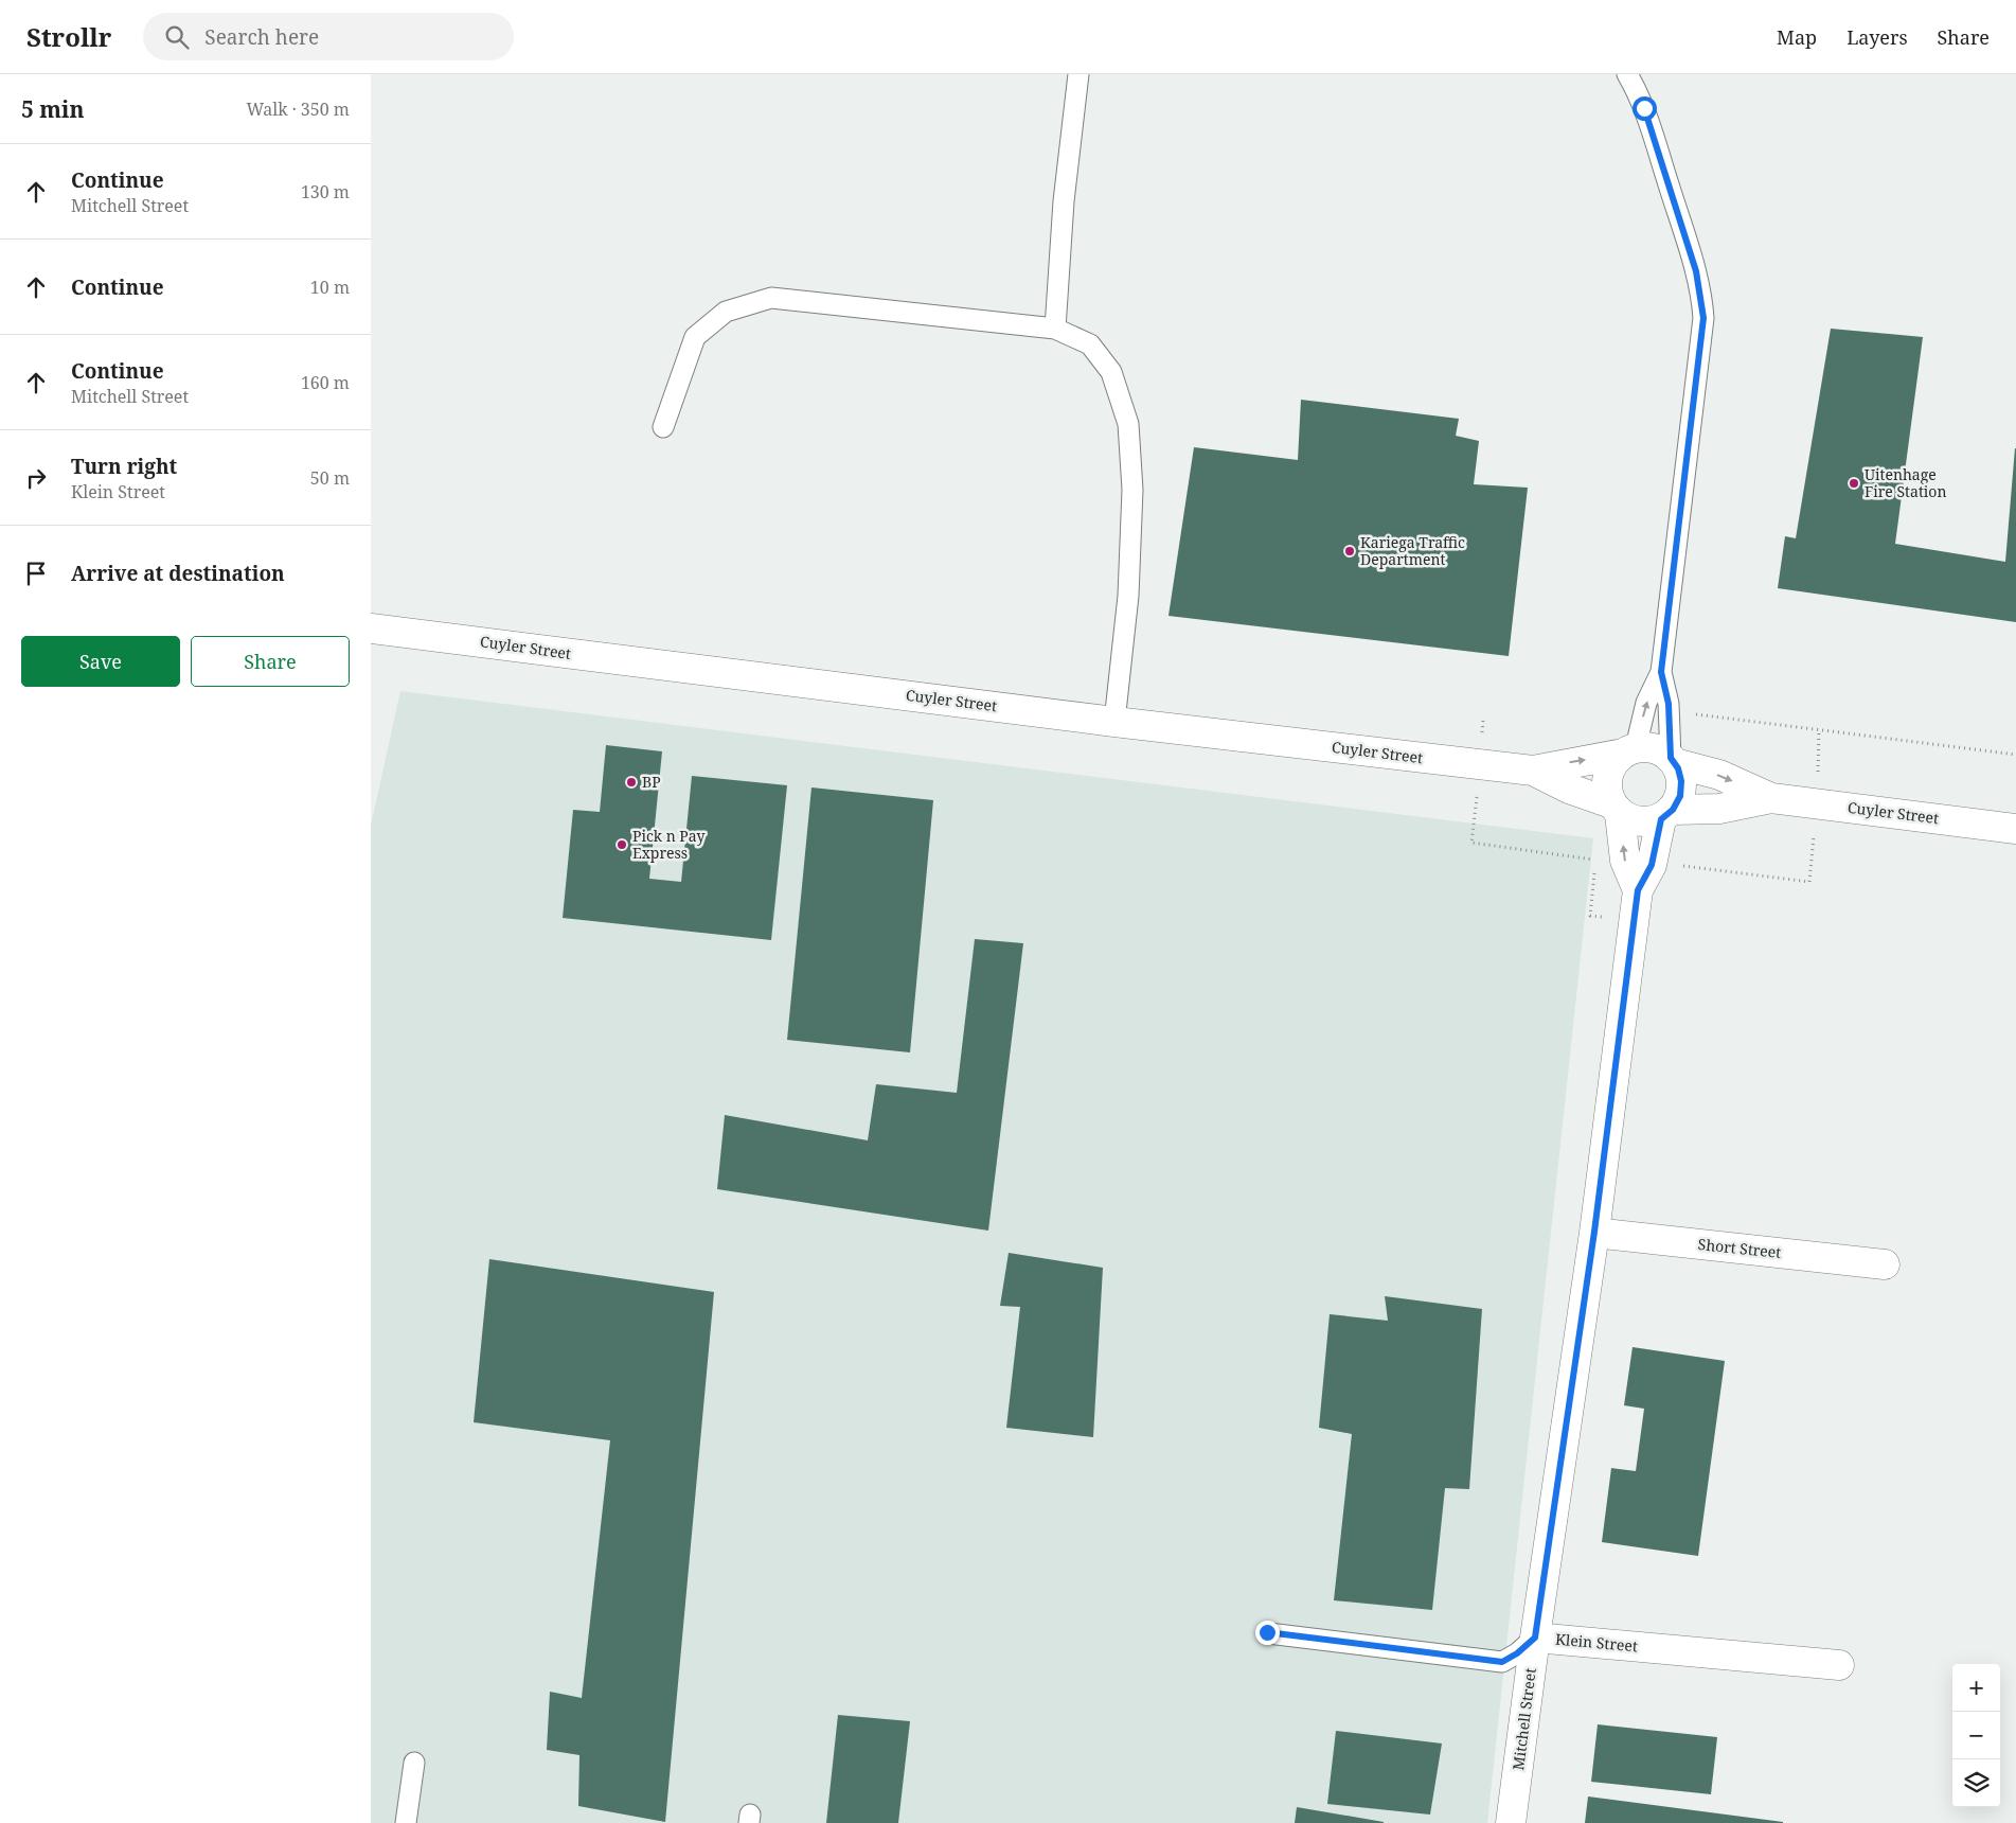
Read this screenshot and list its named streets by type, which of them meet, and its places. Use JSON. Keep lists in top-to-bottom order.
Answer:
{
  "streets": {
    "main road": [
      "Cuyler Street",
      "Short Street",
      "Klein Street",
      "Mitchell Street"
    ]
  },
  "crossings": [
    ["Cuyler Street", "Mitchell Street"],
    ["Short Street", "Mitchell Street"],
    ["Klein Street", "Mitchell Street"]
  ],
  "places": [
    "Uitenhage Fire Station",
    "Kariega Traffic Department",
    "BP",
    "Pick n Pay Express"
  ],
  "page": {
    "header": "Strollr",
    "search": "Search here",
    "nav": ["Map", "Layers", "Share"],
    "heading": ["5 min", "Walk · 350 m"],
    "list": [
      ["Continue", "Mitchell Street", "130 m"],
      ["Continue", "10 m"],
      ["Continue", "Mitchell Street", "160 m"],
      ["Turn right", "Klein Street", "50 m"],
      "Arrive at destination"
    ],
    "buttons": ["Save", "Share"],
    "map_buttons": ["+", "−"]
  }
}
